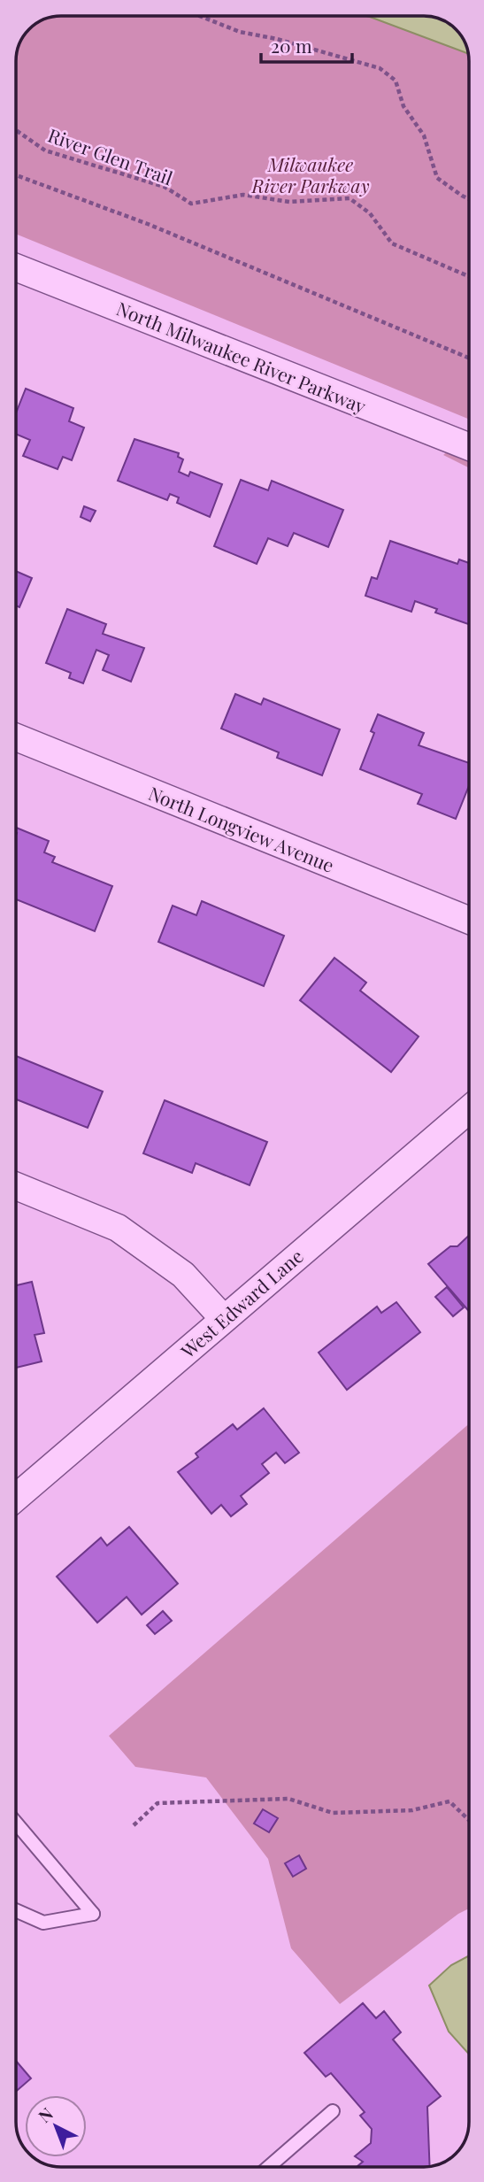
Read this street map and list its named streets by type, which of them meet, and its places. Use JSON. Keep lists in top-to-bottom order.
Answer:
{
  "streets": {
    "street": ["North Milwaukee River Parkway", "North Longview Avenue", "West Edward Lane"],
    "path": ["River Glen Trail"]
  },
  "parks": ["Milwaukee River Parkway"],
  "scale_bar": "20 m",
  "north": "top left"
}
